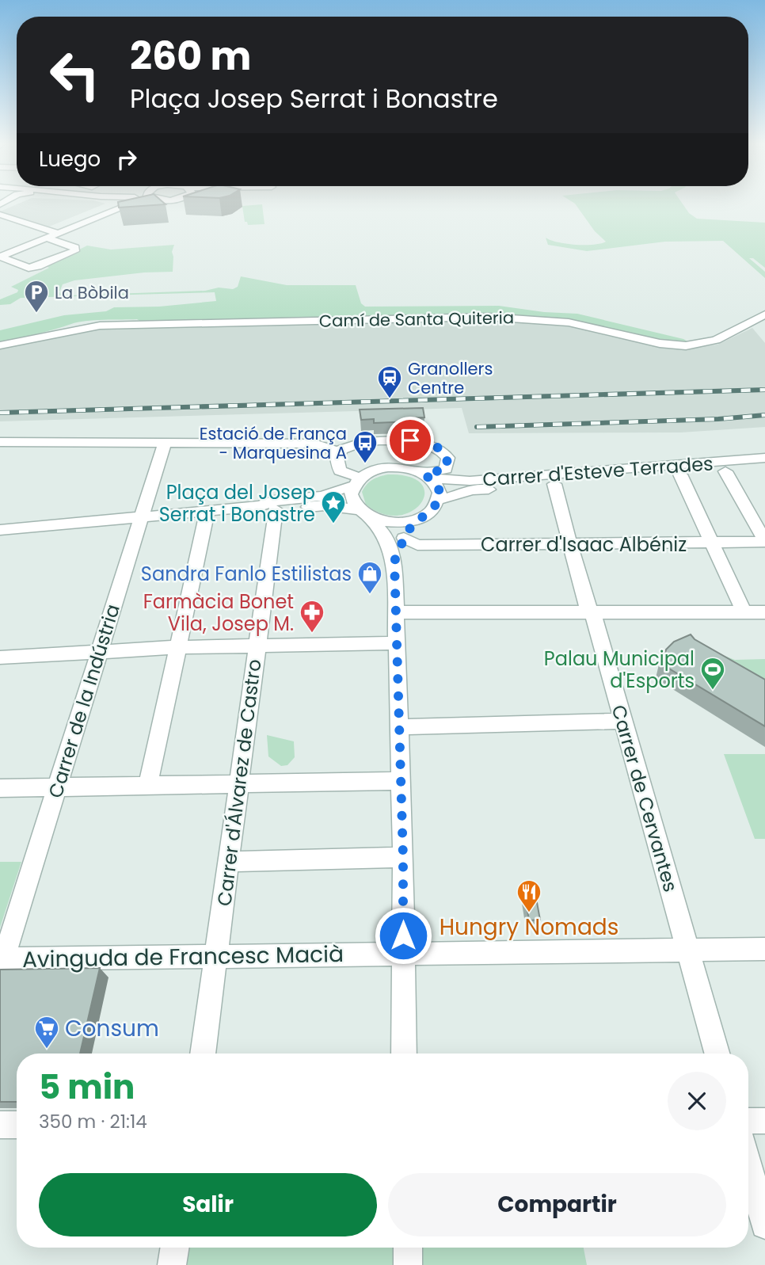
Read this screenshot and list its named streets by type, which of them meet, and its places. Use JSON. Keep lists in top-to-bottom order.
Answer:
{
  "streets": {
    "street": [
      "Camí de Santa Quiteria",
      "Carrer d'Esteve Terrades",
      "Carrer d'Isaac Albéniz",
      "Carrer de la Indústria",
      "Carrer d'Álvarez de Castro",
      "Carrer de Cervantes",
      "Avinguda de Francesc Macià"
    ]
  },
  "crossings": [
    ["Carrer d'Esteve Terrades", "Carrer de Cervantes"],
    ["Carrer d'Isaac Albéniz", "Carrer de Cervantes"],
    ["Carrer de la Indústria", "Avinguda de Francesc Macià"],
    ["Carrer d'Álvarez de Castro", "Avinguda de Francesc Macià"],
    ["Carrer de Cervantes", "Avinguda de Francesc Macià"]
  ],
  "places": {
    "parking": ["La Bòbila"],
    "station": ["Granollers Centre"],
    "bus stop": ["Estació de França - Marquesina A"],
    "place": ["Plaça del Josep Serrat i Bonastre"],
    "shop": ["Sandra Fanlo Estilistas"],
    "pharmacy": ["Farmàcia Bonet Vila, Josep M."],
    "sports": ["Palau Municipal d'Esports"],
    "restaurant": ["Hungry Nomads"],
    "supermarket": ["Consum"]
  },
  "page": {
    "turn": ["260 m", "Plaça Josep Serrat i Bonastre"],
    "then": "Luego",
    "heading": ["5 min", "350 m · 21:14"],
    "buttons": ["Salir", "Compartir"]
  }
}
